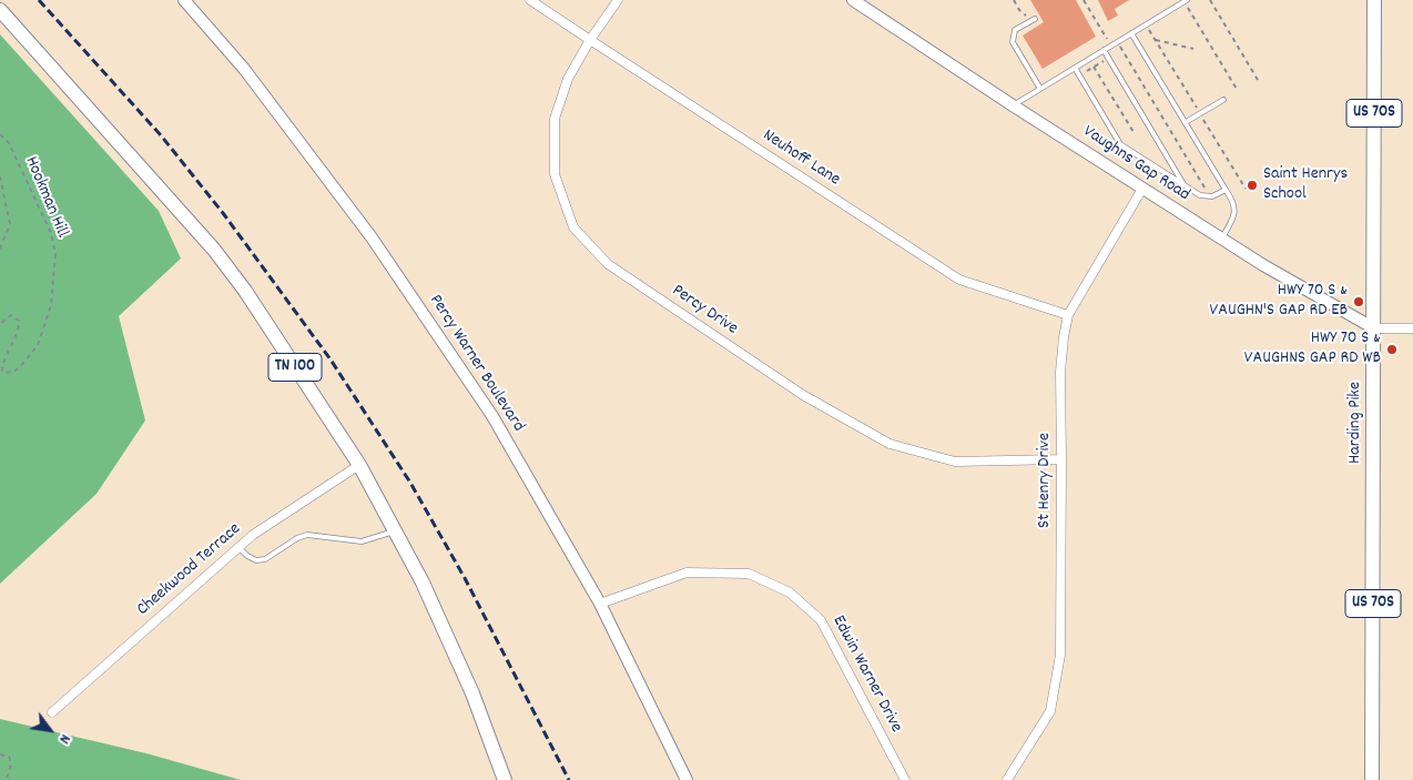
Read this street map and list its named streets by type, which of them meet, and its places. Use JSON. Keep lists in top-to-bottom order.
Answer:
{
  "streets": {
    "main road": ["US 70S", "TN 100", "Harding Pike"],
    "street": [
      "Neuhoff Lane",
      "Vaughns Gap Road",
      "Percy Drive",
      "Percy Warner Boulevard",
      "St Henry Drive",
      "Cheekwood Terrace",
      "Edwin Warner Drive"
    ],
    "path": ["Hookman Hill"]
  },
  "crossings": [
    ["Neuhoff Lane", "Percy Drive"],
    ["Neuhoff Lane", "St Henry Drive"],
    ["Vaughns Gap Road", "Harding Pike"],
    ["Vaughns Gap Road", "St Henry Drive"],
    ["Percy Drive", "St Henry Drive"],
    ["Percy Warner Boulevard", "Edwin Warner Drive"],
    ["TN 100", "Cheekwood Terrace"]
  ],
  "places": ["Saint Henrys School", "HWY 70 S & VAUGHN'S GAP RD EB", "HWY 70 S & VAUGHNS GAP RD WB"],
  "north": "bottom right"
}
